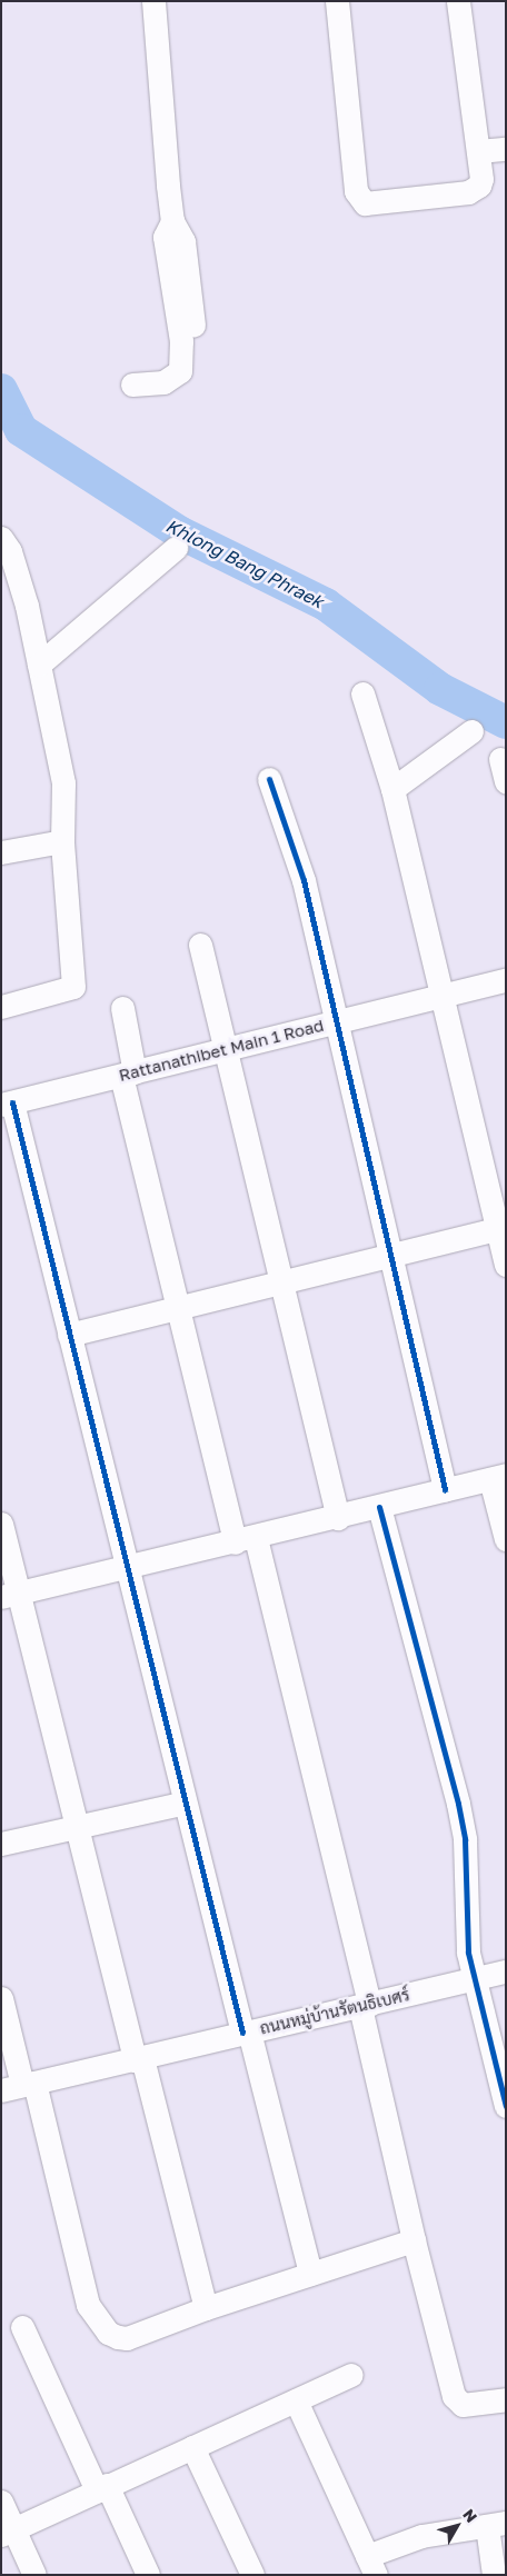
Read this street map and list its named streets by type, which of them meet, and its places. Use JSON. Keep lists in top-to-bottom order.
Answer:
{
  "streets": {
    "street": ["Rattanathibet Main 1 Road", "ถนนหมู่บ้านรัตนธิเบศร์"]
  },
  "water": ["Khlong Bang Phraek"],
  "north": "top right"
}
